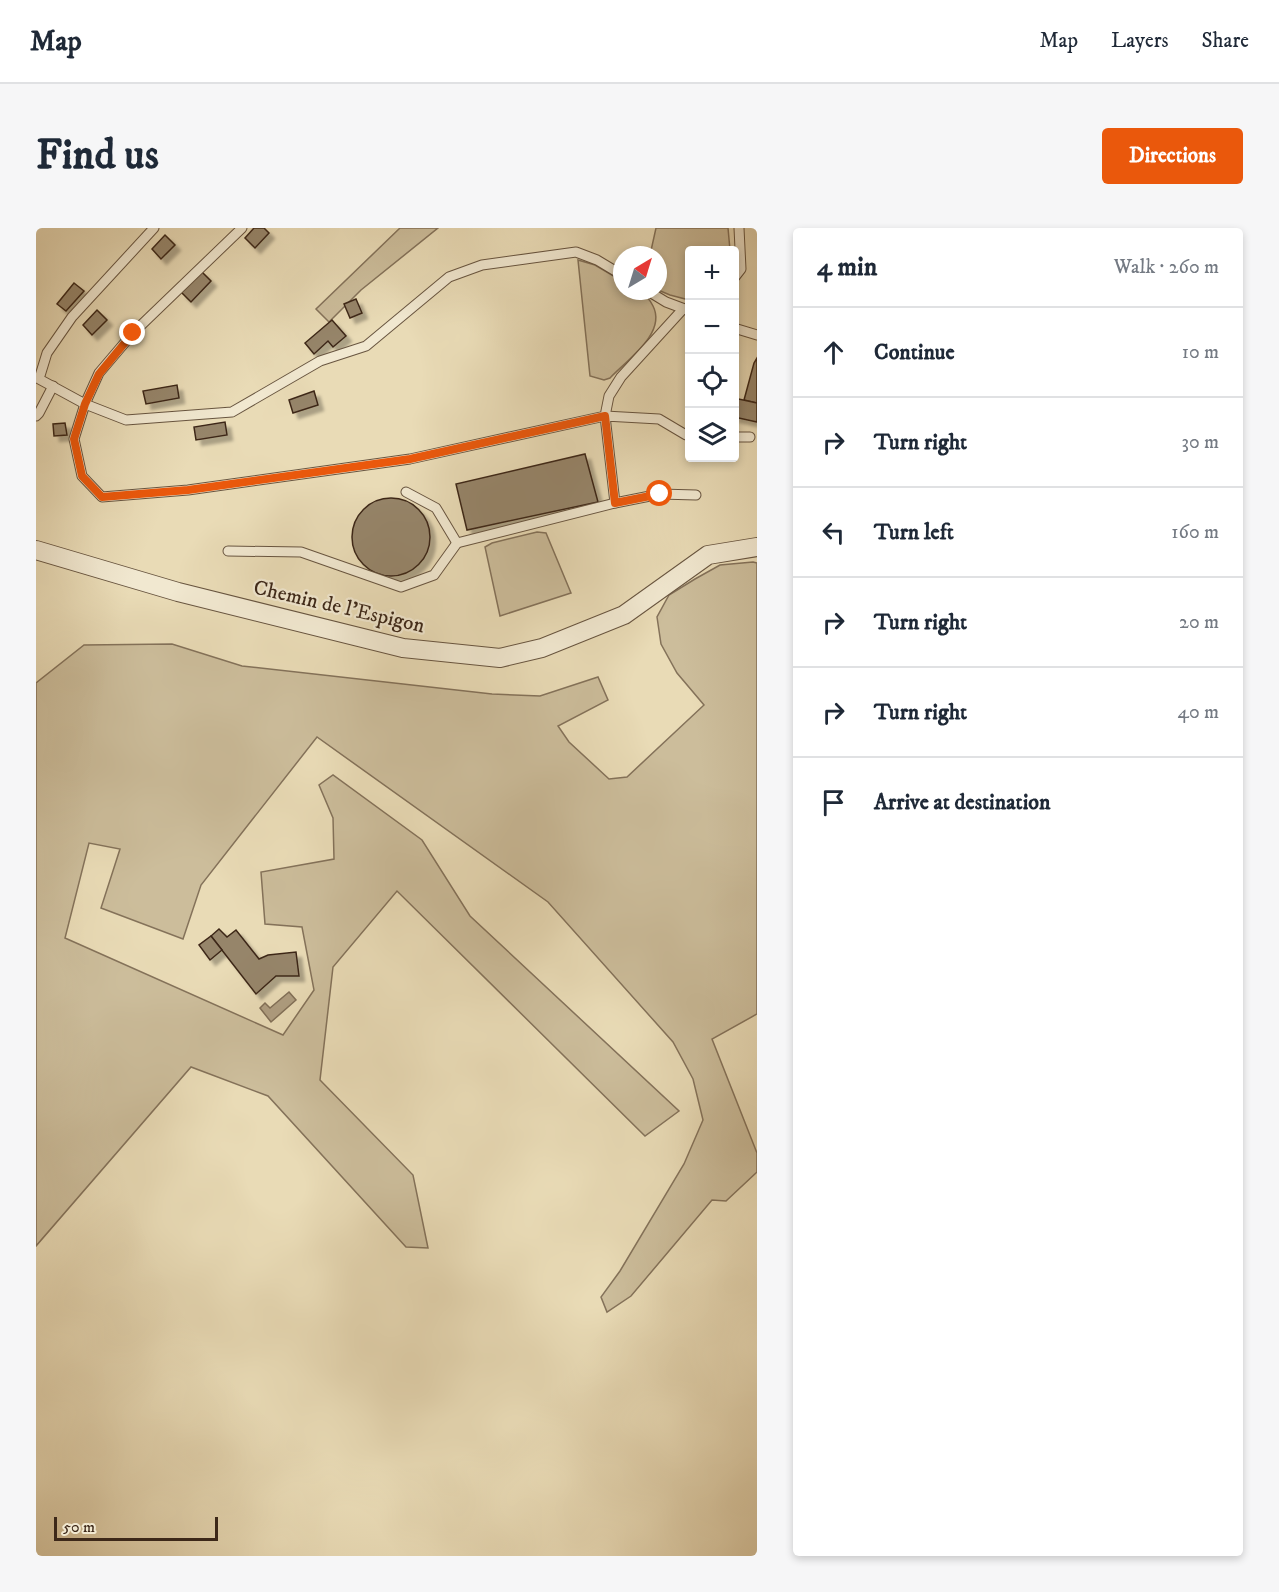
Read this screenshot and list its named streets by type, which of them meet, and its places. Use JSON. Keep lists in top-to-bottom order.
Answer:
{
  "streets": {
    "street": ["Chemin de l'Espigon"]
  },
  "scale_bar": "50 m",
  "north": "top right",
  "page": {
    "header": "Map",
    "nav": ["Map", "Layers", "Share"],
    "buttons": "Directions",
    "title": "Find us",
    "heading": ["4 min", "Walk · 260 m"],
    "map_buttons": ["+", "−"],
    "list": [
      ["Continue", "10 m"],
      ["Turn right", "30 m"],
      ["Turn left", "160 m"],
      ["Turn right", "20 m"],
      ["Turn right", "40 m"],
      "Arrive at destination"
    ],
    "scale": "50 m"
  }
}
